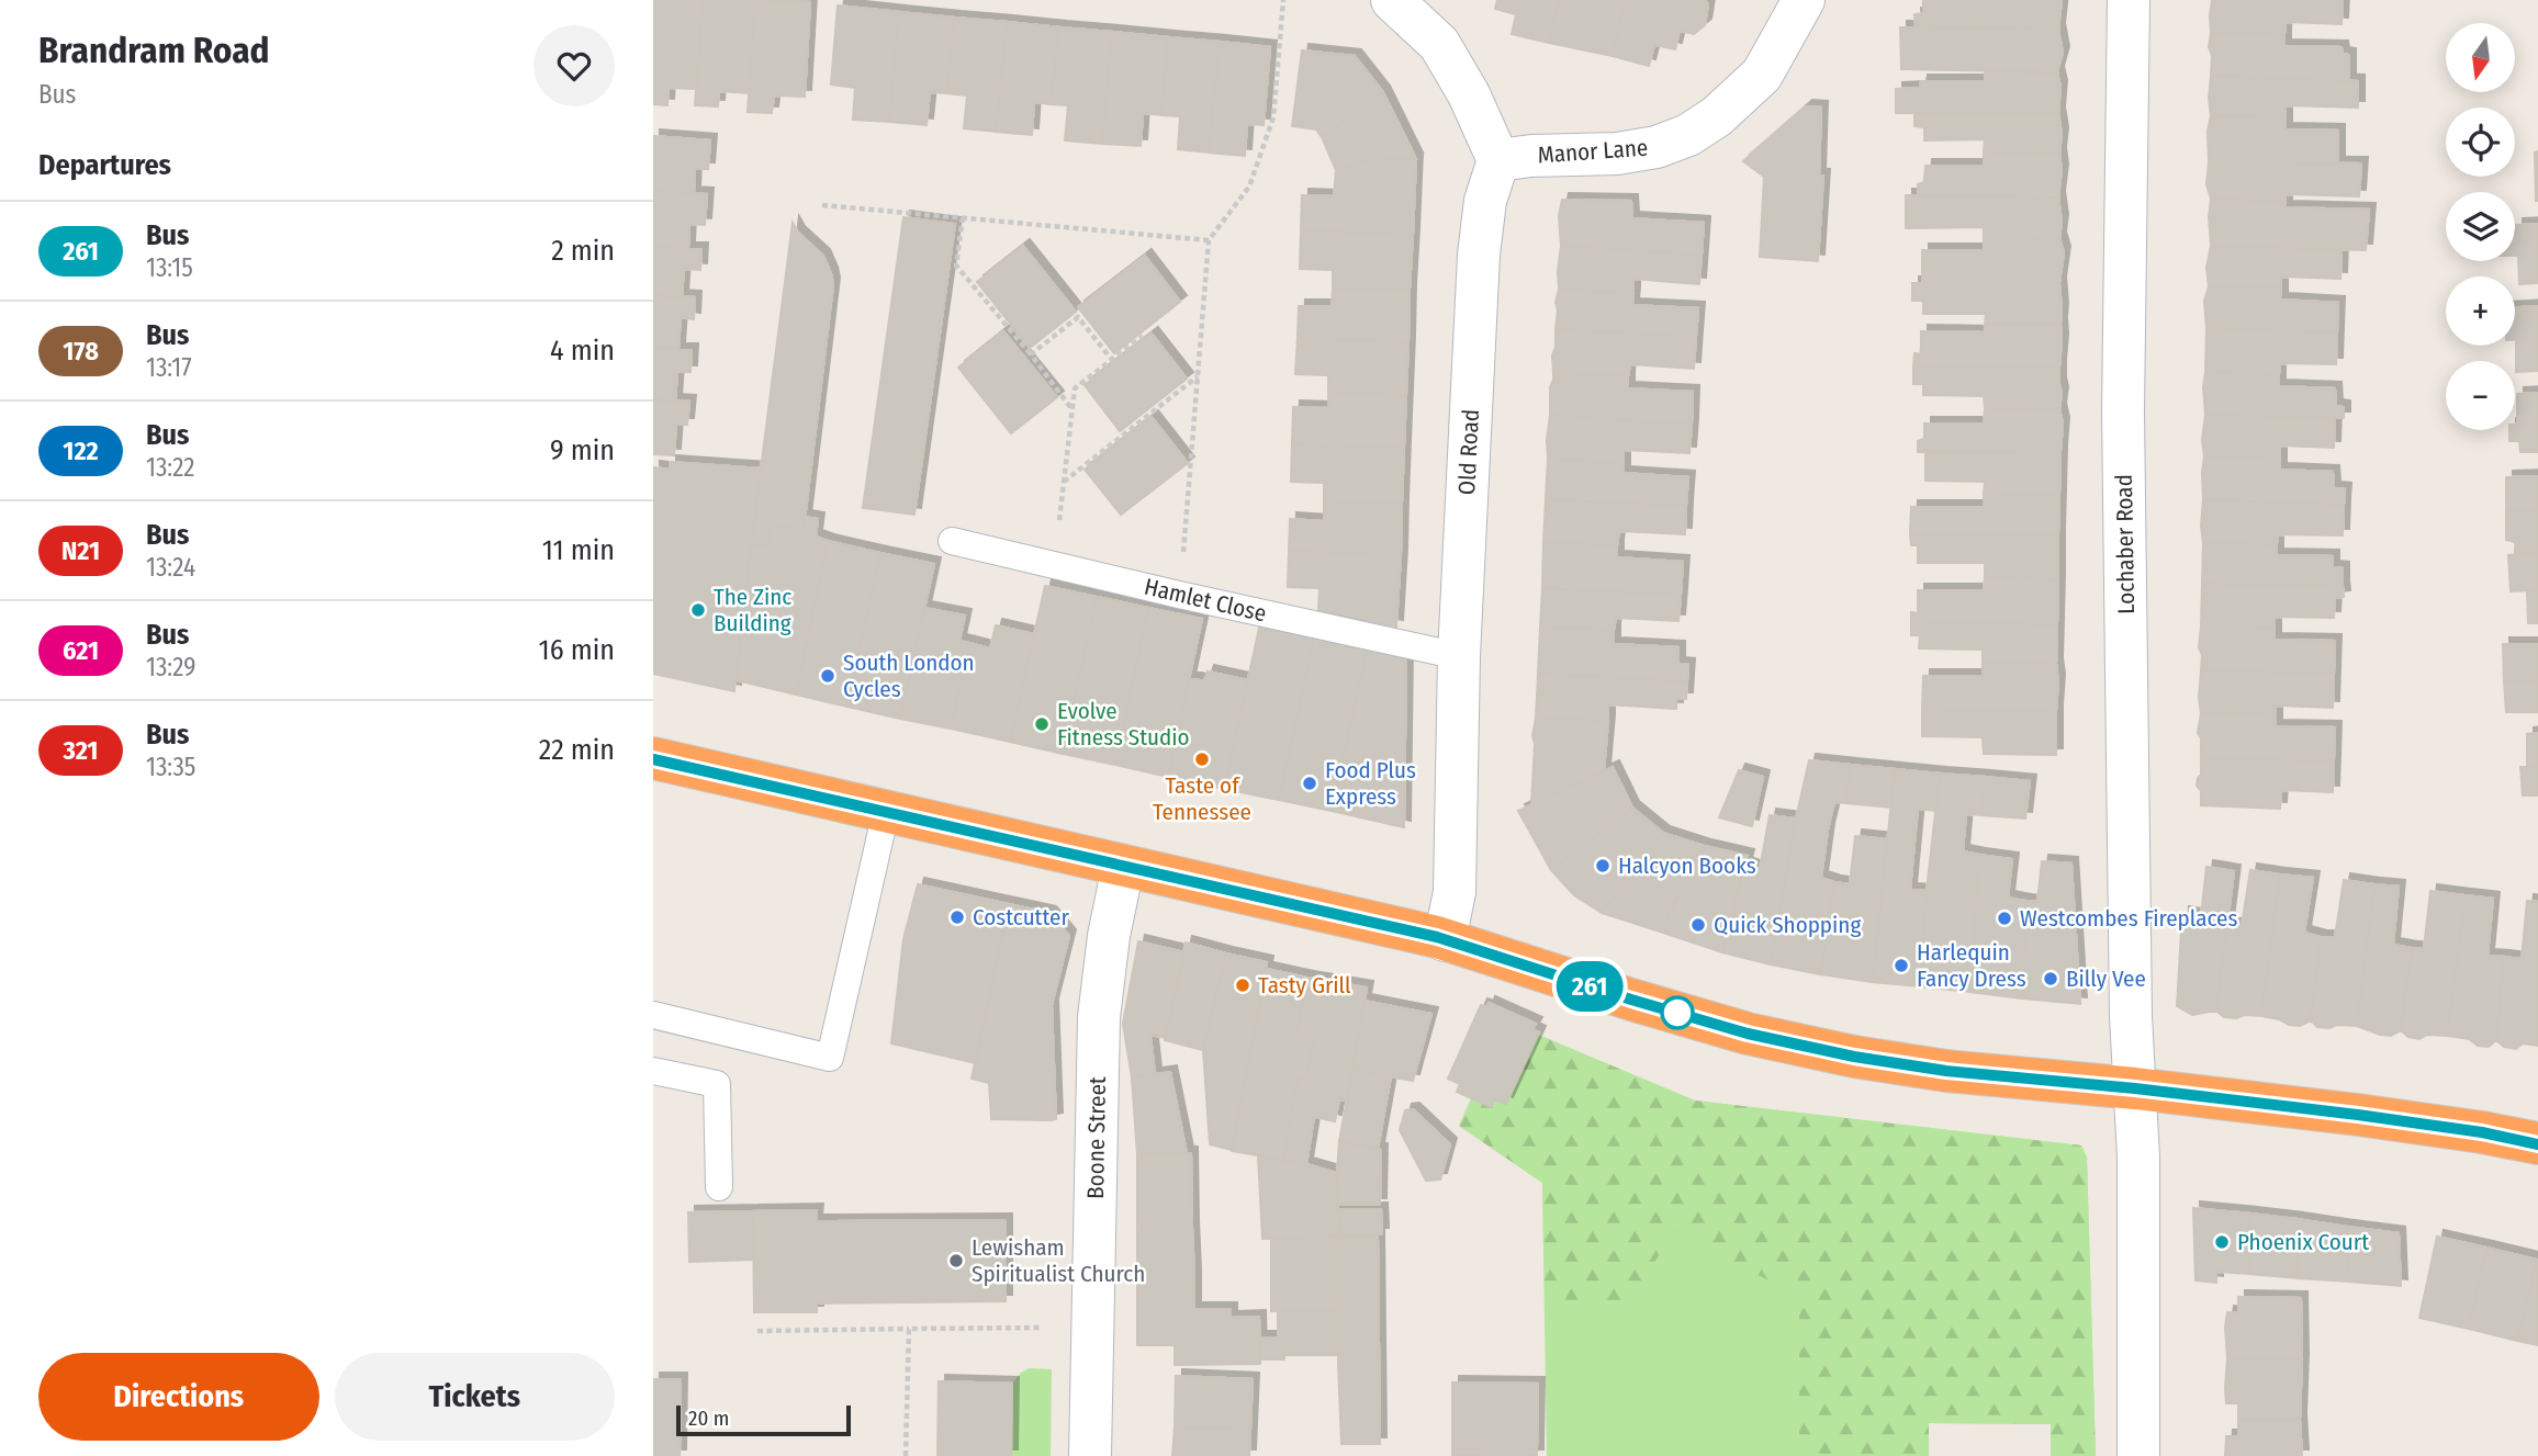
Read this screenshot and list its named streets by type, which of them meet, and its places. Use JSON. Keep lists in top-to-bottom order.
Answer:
{
  "streets": {
    "street": [
      "Manor Lane",
      "Old Road",
      "Lochaber Road",
      "Boone Street"
    ],
    "lane": ["Hamlet Close"]
  },
  "crossings": [
    ["Manor Lane", "Old Road"],
    ["Old Road", "Hamlet Close"]
  ],
  "places": [
    "The Zinc Building",
    "South London Cycles",
    "Evolve Fitness Studio",
    "Taste of Tennessee",
    "Food Plus Express",
    "Halcyon Books",
    "Costcutter",
    "Westcombes Fireplaces",
    "Quick Shopping",
    "Harlequin Fancy Dress",
    "Billy Vee",
    "Tasty Grill",
    "Phoenix Court",
    "Lewisham Spiritualist Church"
  ],
  "lines": ["bus line 261"],
  "scale_bar": "20 m",
  "north": "bottom",
  "page": {
    "heading": [
      ["Brandram Road", "Bus"],
      "Departures"
    ],
    "on_map": "261",
    "map_buttons": ["+", "−"],
    "list": [
      {
        "mark": "261",
        "name": "Bus",
        "note": "13:15",
        "value": "2 min"
      },
      {
        "mark": "178",
        "name": "Bus",
        "note": "13:17",
        "value": "4 min"
      },
      {
        "mark": "122",
        "name": "Bus",
        "note": "13:22",
        "value": "9 min"
      },
      {
        "mark": "N21",
        "name": "Bus",
        "note": "13:24",
        "value": "11 min"
      },
      {
        "mark": "621",
        "name": "Bus",
        "note": "13:29",
        "value": "16 min"
      },
      {
        "mark": "321",
        "name": "Bus",
        "note": "13:35",
        "value": "22 min"
      }
    ],
    "buttons": ["Directions", "Tickets"],
    "scale": "20 m"
  }
}
